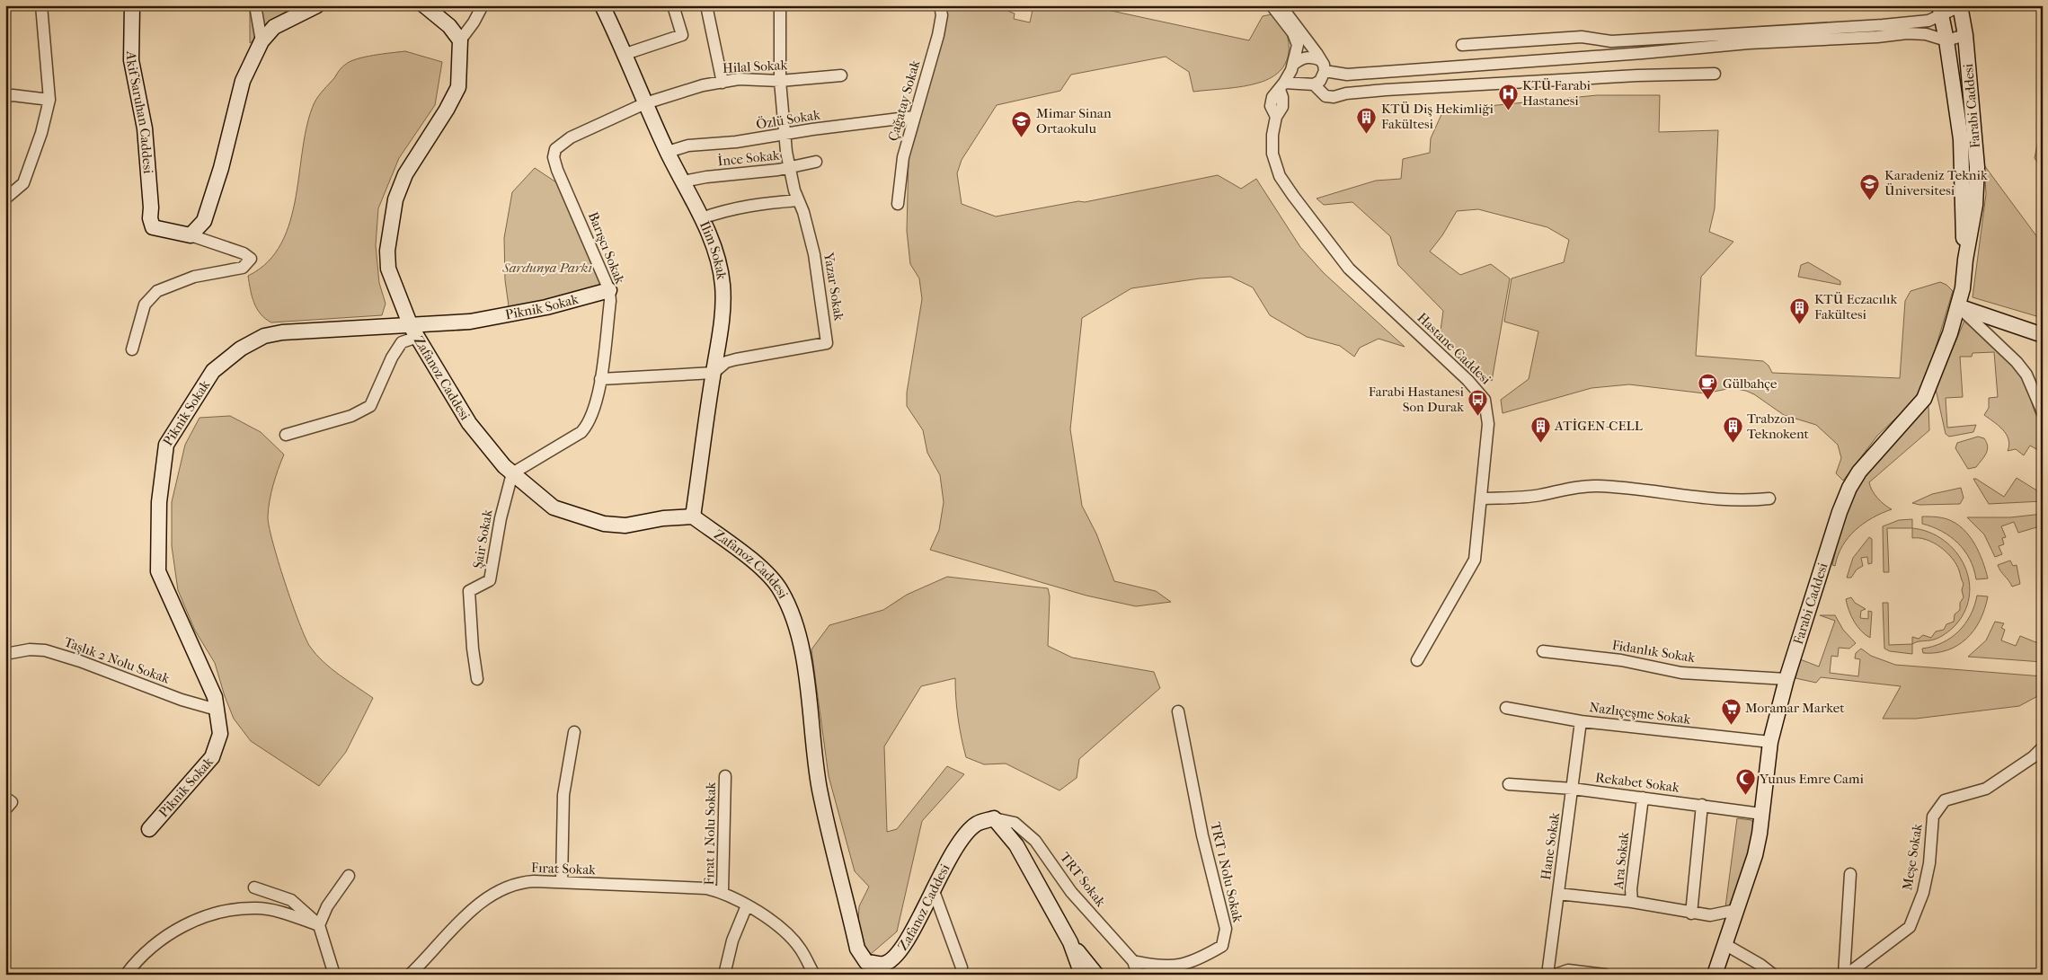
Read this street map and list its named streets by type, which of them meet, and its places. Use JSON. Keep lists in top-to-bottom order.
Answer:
{
  "streets": {
    "street": [
      "Hilal Sokak",
      "Çağatay Sokak",
      "Farabi Caddesi",
      "Akif Saruhan Caddesi",
      "Özlü Sokak",
      "İnce Sokak",
      "Barışcı Sokak",
      "İlim Sokak",
      "Yazar Sokak",
      "Piknik Sokak",
      "Hastane Caddesi",
      "Zafanoz Caddesi",
      "Şair Sokak",
      "Fidanlık Sokak",
      "Taşlık 2 Nolu Sokak",
      "Nazlıçeşme Sokak",
      "Rekabet Sokak",
      "Fırat 1 Nolu Sokak",
      "Hane Sokak",
      "Meşe Sokak",
      "Ara Sokak",
      "Fırat Sokak",
      "TRT 1 Nolu Sokak",
      "TRT Sokak"
    ]
  },
  "crossings": [
    ["Hilal Sokak", "Barışcı Sokak"],
    ["Hilal Sokak", "İlim Sokak"],
    ["Hilal Sokak", "Yazar Sokak"],
    ["Çağatay Sokak", "Özlü Sokak"],
    ["Farabi Caddesi", "Fidanlık Sokak"],
    ["Farabi Caddesi", "Nazlıçeşme Sokak"],
    ["Farabi Caddesi", "Rekabet Sokak"],
    ["Farabi Caddesi", "Ara Sokak"],
    ["Özlü Sokak", "İlim Sokak"],
    ["Özlü Sokak", "Yazar Sokak"],
    ["İnce Sokak", "İlim Sokak"],
    ["İnce Sokak", "Yazar Sokak"],
    ["Barışcı Sokak", "İlim Sokak"],
    ["Barışcı Sokak", "Yazar Sokak"],
    ["Barışcı Sokak", "Piknik Sokak"],
    ["Barışcı Sokak", "Zafanoz Caddesi"],
    ["Barışcı Sokak", "Şair Sokak"],
    ["İlim Sokak", "Yazar Sokak"],
    ["İlim Sokak", "Zafanoz Caddesi"],
    ["Piknik Sokak", "Zafanoz Caddesi"],
    ["Piknik Sokak", "Taşlık 2 Nolu Sokak"],
    ["Zafanoz Caddesi", "Şair Sokak"],
    ["Zafanoz Caddesi", "TRT Sokak"],
    ["Nazlıçeşme Sokak", "Hane Sokak"],
    ["Rekabet Sokak", "Hane Sokak"],
    ["Rekabet Sokak", "Ara Sokak"],
    ["Fırat 1 Nolu Sokak", "Fırat Sokak"],
    ["TRT 1 Nolu Sokak", "TRT Sokak"]
  ],
  "parks": ["Sardunya Parkı"],
  "places": {
    "hospital": ["KTÜ Farabi Hastanesi"],
    "building": [
      "KTÜ Diş Hekimliği Fakültesi",
      "KTÜ Eczacılık Fakültesi",
      "ATİGEN-CELL",
      "Trabzon Teknokent"
    ],
    "school or university": ["Mimar Sinan Ortaokulu", "Karadeniz Teknik Üniversitesi"],
    "cafe": ["Gülbahçe"],
    "bus stop": ["Farabi Hastanesi Son Durak"],
    "supermarket": ["Moramar Market"],
    "mosque": ["Yunus Emre Cami"]
  }
}
